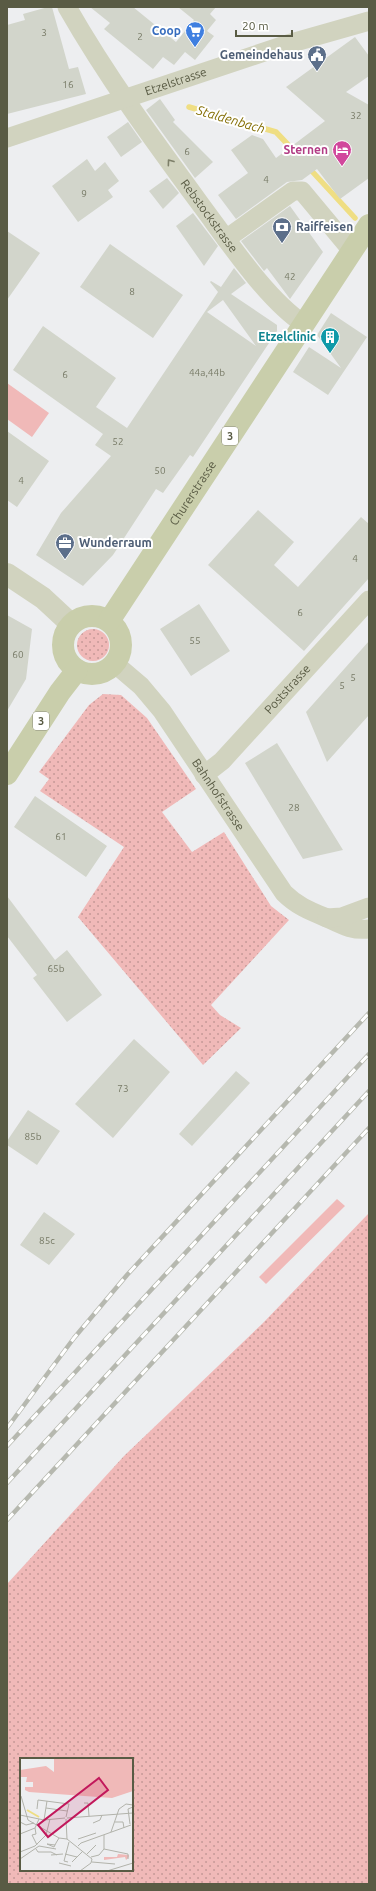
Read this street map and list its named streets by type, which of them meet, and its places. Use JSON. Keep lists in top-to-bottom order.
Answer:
{
  "streets": {
    "main road": ["3", "Churerstrasse"],
    "street": [
      "Etzelstrasse",
      "Rebstockstrasse",
      "Poststrasse",
      "Bahnhofstrasse"
    ]
  },
  "crossings": [
    ["Etzelstrasse", "Rebstockstrasse"],
    ["Rebstockstrasse", "Churerstrasse"],
    ["3", "Churerstrasse"],
    ["3", "Bahnhofstrasse"],
    ["Churerstrasse", "Bahnhofstrasse"],
    ["Poststrasse", "Bahnhofstrasse"]
  ],
  "one_way": ["Rebstockstrasse"],
  "water": ["Staldenbach"],
  "places": {
    "supermarket": ["Coop"],
    "public building": ["Gemeindehaus"],
    "hotel": ["Sternen"],
    "bank": ["Raiffeisen"],
    "building": ["Etzelclinic"],
    "office": ["Wunderraum"]
  },
  "house_numbers": [
    "3",
    "2",
    "16",
    "32",
    "6",
    "4",
    "9",
    "42",
    "8",
    "44a,44b",
    "6",
    "52",
    "50",
    "4",
    "4",
    "6",
    "55",
    "60",
    "5",
    "5",
    "28",
    "61",
    "65b",
    "73",
    "85b",
    "85c"
  ],
  "scale_bar": "20 m"
}
